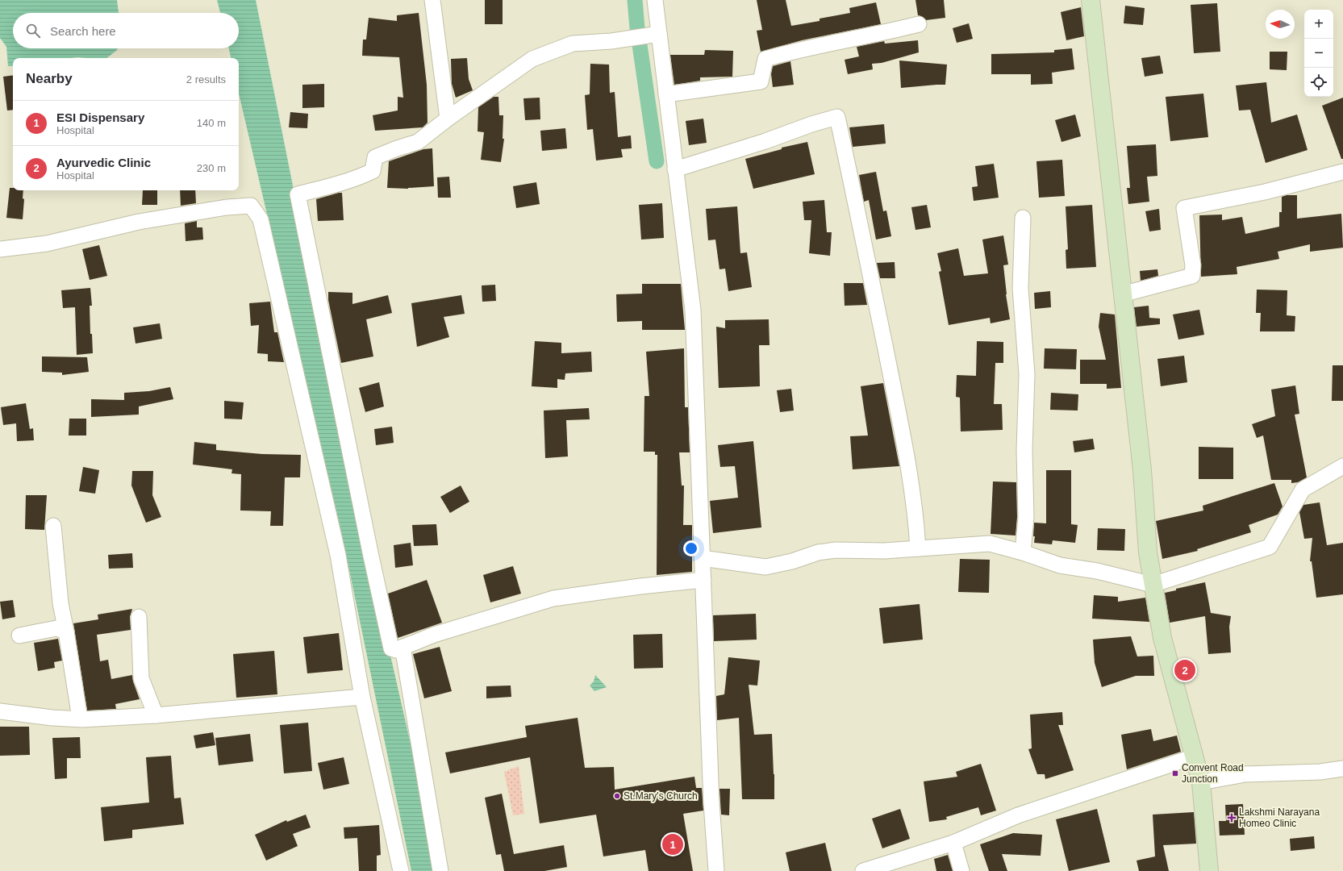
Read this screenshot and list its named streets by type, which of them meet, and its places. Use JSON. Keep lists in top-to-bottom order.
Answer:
{
  "places": {
    "transit": ["Convent Road Junction"],
    "other": ["St.Mary's Church"],
    "health": ["Lakshmi Narayana Homeo Clinic"]
  },
  "north": "left",
  "page": {
    "map_buttons": ["+", "−"],
    "search": "Search here",
    "heading": ["Nearby", "2 results"],
    "list": [
      {
        "mark": "1",
        "name": "ESI Dispensary",
        "note": "Hospital",
        "value": "140 m"
      },
      {
        "mark": "2",
        "name": "Ayurvedic Clinic",
        "note": "Hospital",
        "value": "230 m"
      }
    ],
    "pins": ["2", "1"]
  }
}
